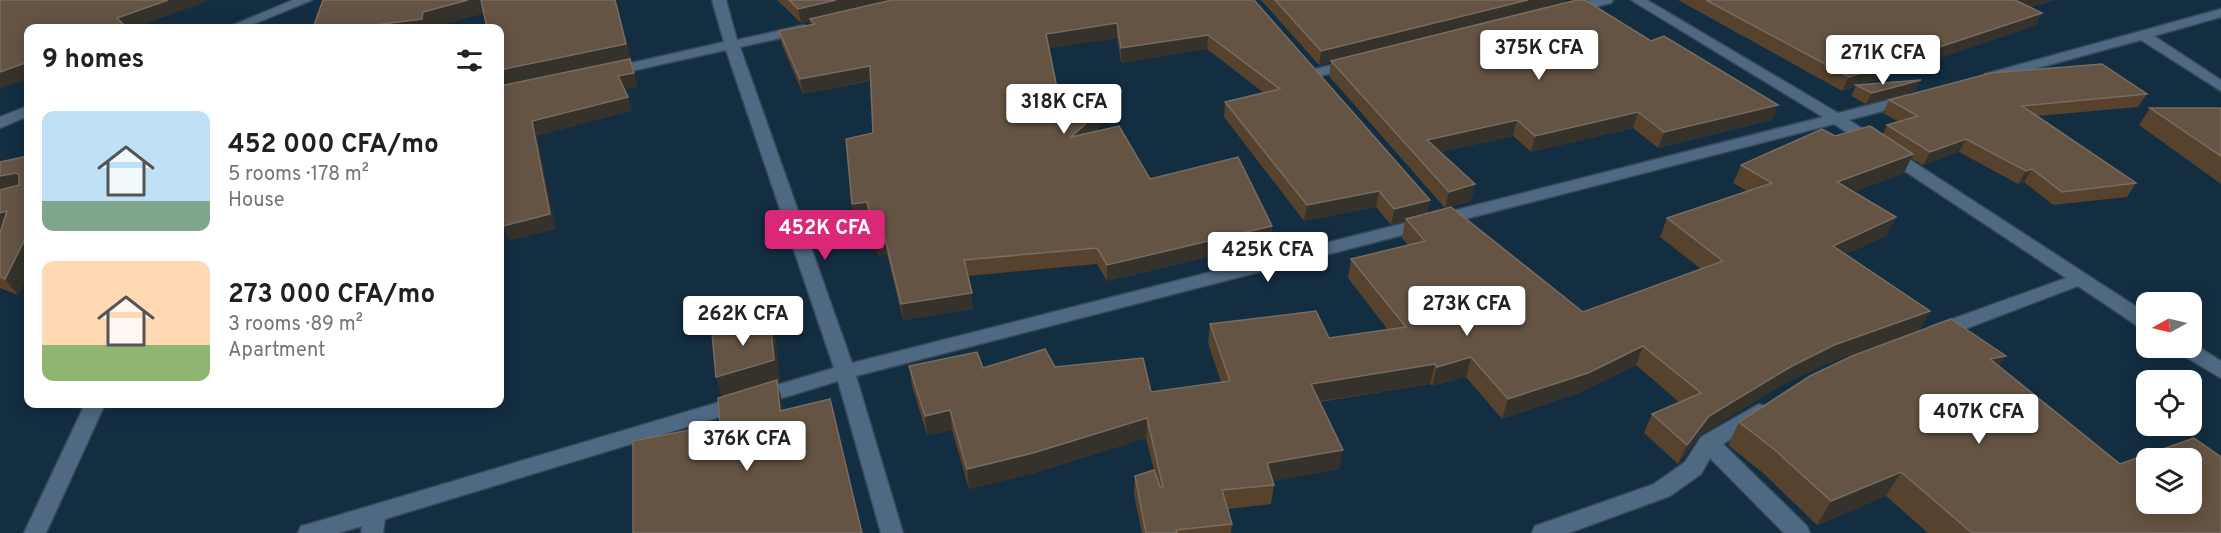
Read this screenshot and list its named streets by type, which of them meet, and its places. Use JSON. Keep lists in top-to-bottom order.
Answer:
{
  "north": "left",
  "page": {
    "heading": "9 homes",
    "price": [
      "375K CFA",
      "271K CFA",
      "318K CFA",
      "452K CFA",
      "425K CFA",
      "273K CFA",
      "262K CFA",
      "407K CFA",
      "376K CFA"
    ],
    "list": [
      {
        "name": "452 000 CFA/mo",
        "note": "5 rooms · 178 m² · House"
      },
      {
        "name": "273 000 CFA/mo",
        "note": "3 rooms · 89 m² · Apartment"
      }
    ]
  }
}
